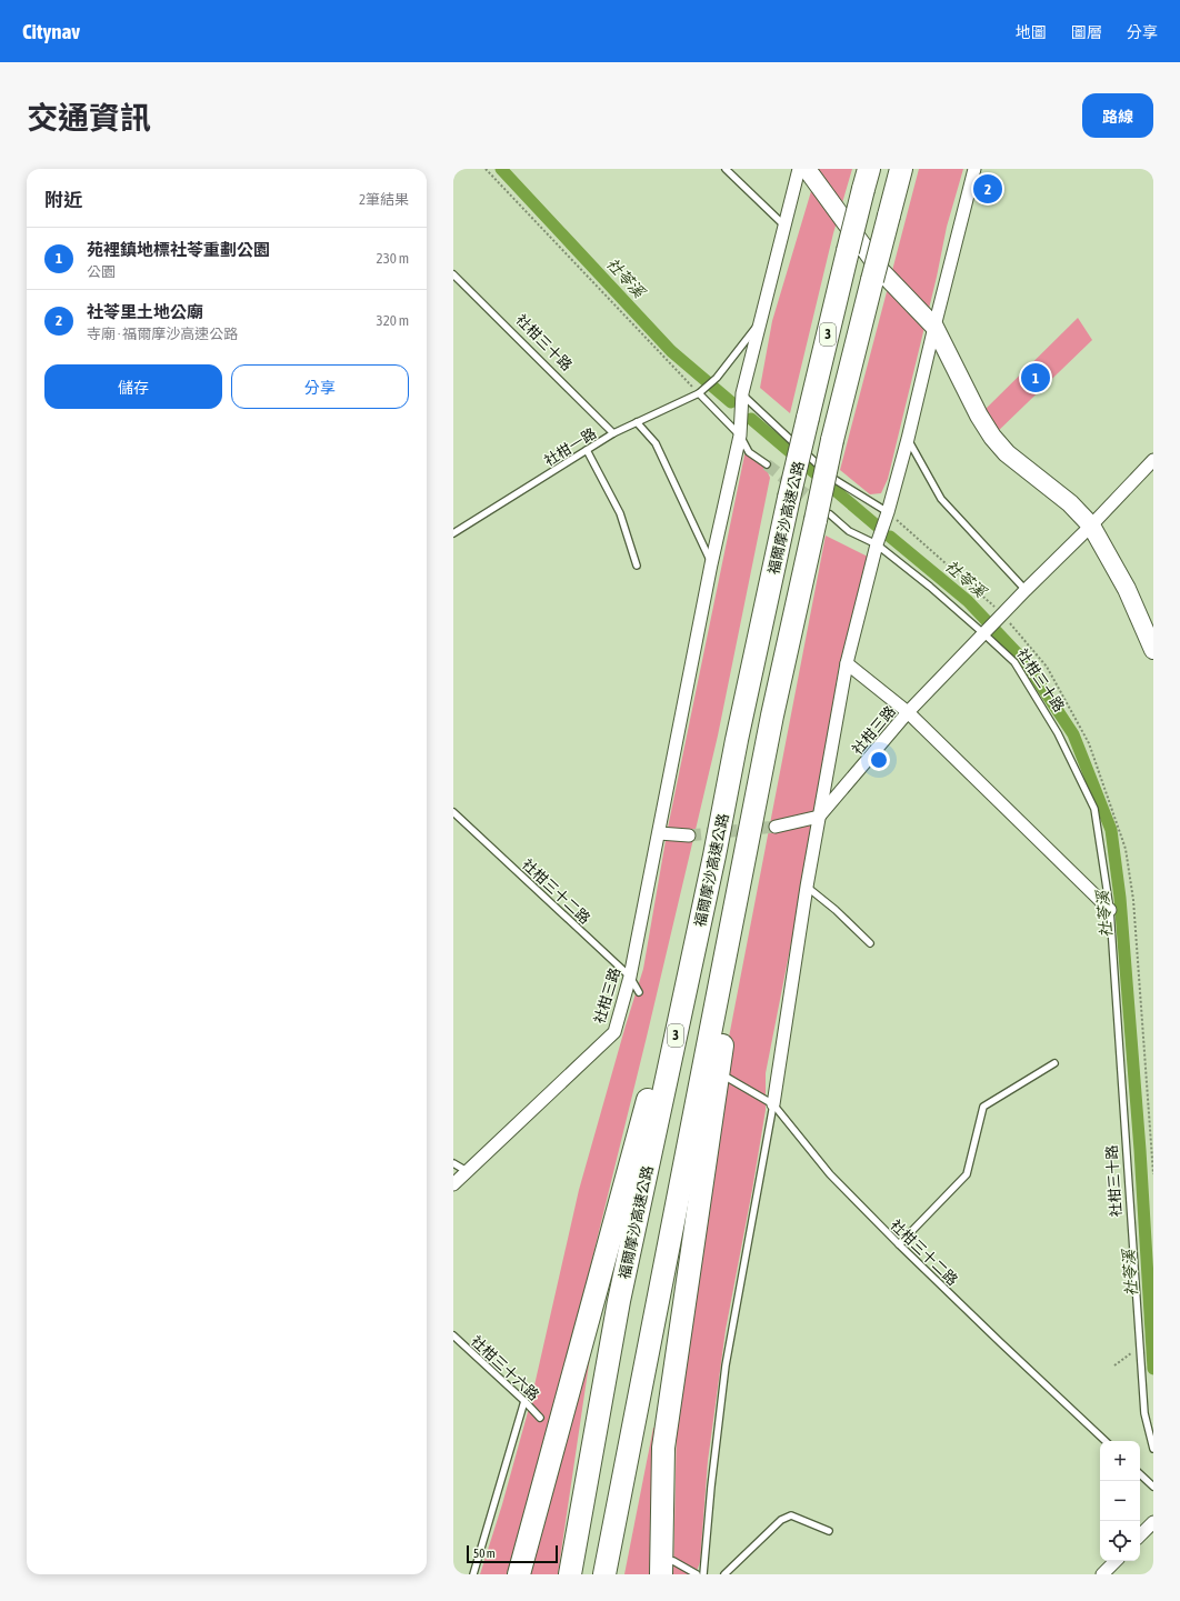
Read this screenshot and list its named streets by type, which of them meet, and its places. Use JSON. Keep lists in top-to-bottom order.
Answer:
{
  "streets": {
    "highway": ["3", "福爾摩沙高速公路"],
    "street": ["社柑三路"],
    "lane": [
      "社柑三十路",
      "社柑一路",
      "社柑三十二路",
      "社柑三十六路"
    ]
  },
  "crossings": [
    ["社柑三十路", "社柑一路"],
    ["社柑三十路", "福爾摩沙高速公路"],
    ["社柑三十路", "社柑三路"],
    ["社柑三路", "社柑三十二路"]
  ],
  "water": ["社苓溪"],
  "scale_bar": "50 m",
  "page": {
    "header": "Citynav",
    "nav": ["地圖", "圖層", "分享"],
    "title": "交通資訊",
    "buttons": [
      "路線",
      ["儲存", "分享"]
    ],
    "heading": ["附近", "2筆結果"],
    "pins": ["2", "1"],
    "list": [
      {
        "mark": "1",
        "name": "苑裡鎮地標社苓重劃公園",
        "note": "公園",
        "value": "230 m"
      },
      {
        "mark": "2",
        "name": "社苓里土地公廟",
        "note": "寺廟 · 福爾摩沙高速公路",
        "value": "320 m"
      }
    ],
    "map_buttons": ["+", "−"],
    "scale": "50 m"
  }
}
